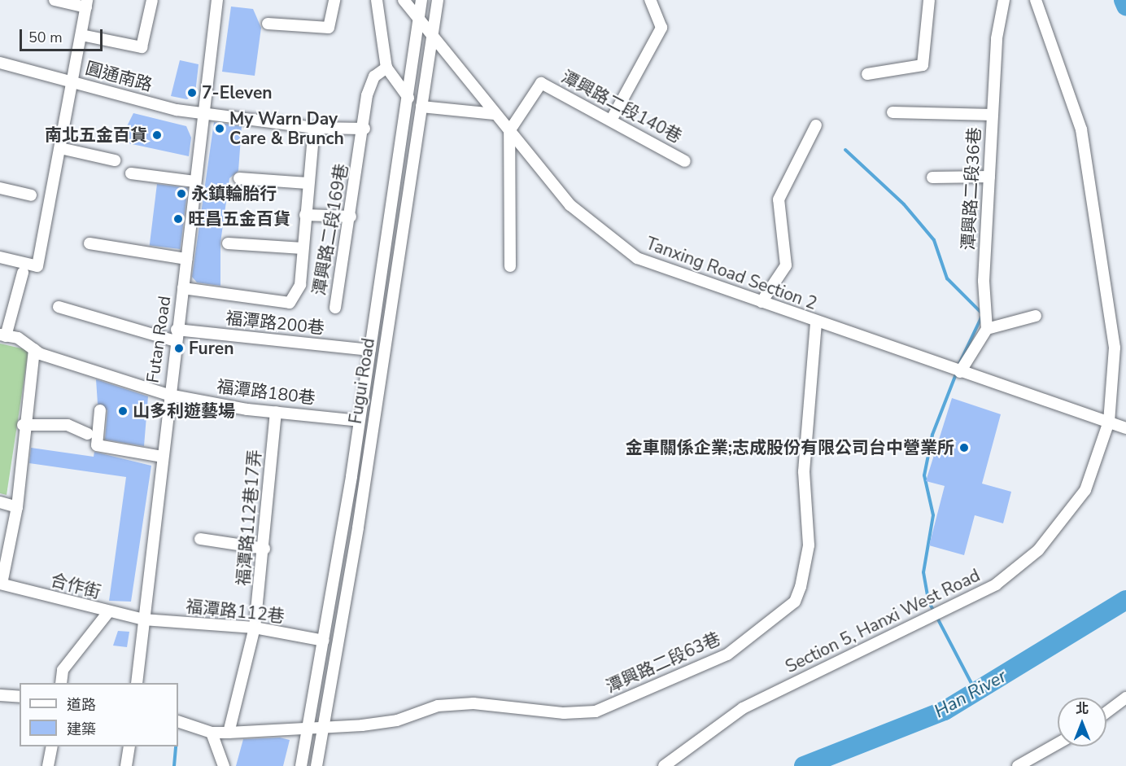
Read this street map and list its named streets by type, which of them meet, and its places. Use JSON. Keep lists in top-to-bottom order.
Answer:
{
  "streets": {
    "street": [
      "圓通南路",
      "潭興路二段140巷",
      "潭興路二段36巷",
      "潭興路二段169巷",
      "Tanxing Road Section 2",
      "福潭路200巷",
      "Futan Road",
      "Fugui Road",
      "福潭路180巷",
      "福潭路112巷17弄",
      "合作街",
      "福潭路112巷",
      "Section 5, Hanxi West Road",
      "潭興路二段63巷"
    ]
  },
  "crossings": [
    ["圓通南路", "潭興路二段169巷"],
    ["圓通南路", "Futan Road"],
    ["潭興路二段140巷", "Tanxing Road Section 2"],
    ["Tanxing Road Section 2", "Fugui Road"],
    ["Tanxing Road Section 2", "Section 5, Hanxi West Road"],
    ["Tanxing Road Section 2", "潭興路二段63巷"],
    ["福潭路200巷", "Futan Road"],
    ["福潭路200巷", "Fugui Road"],
    ["Futan Road", "福潭路180巷"],
    ["Futan Road", "合作街"],
    ["Futan Road", "福潭路112巷"],
    ["Fugui Road", "福潭路180巷"],
    ["Fugui Road", "福潭路112巷"],
    ["Fugui Road", "潭興路二段63巷"],
    ["福潭路180巷", "福潭路112巷17弄"],
    ["福潭路112巷17弄", "福潭路112巷"],
    ["福潭路112巷17弄", "潭興路二段63巷"],
    ["合作街", "福潭路112巷"]
  ],
  "water": ["Han River"],
  "places": [
    "7-Eleven",
    "My Warn Day Care & Brunch",
    "南北五金百貨",
    "永鎮輪胎行",
    "旺昌五金百貨",
    "Furen",
    "山多利遊藝場",
    "金車關係企業;志成股份有限公司台中營業所"
  ],
  "legend": ["道路", "建築"],
  "scale_bar": "50 m",
  "north": "top"
}
